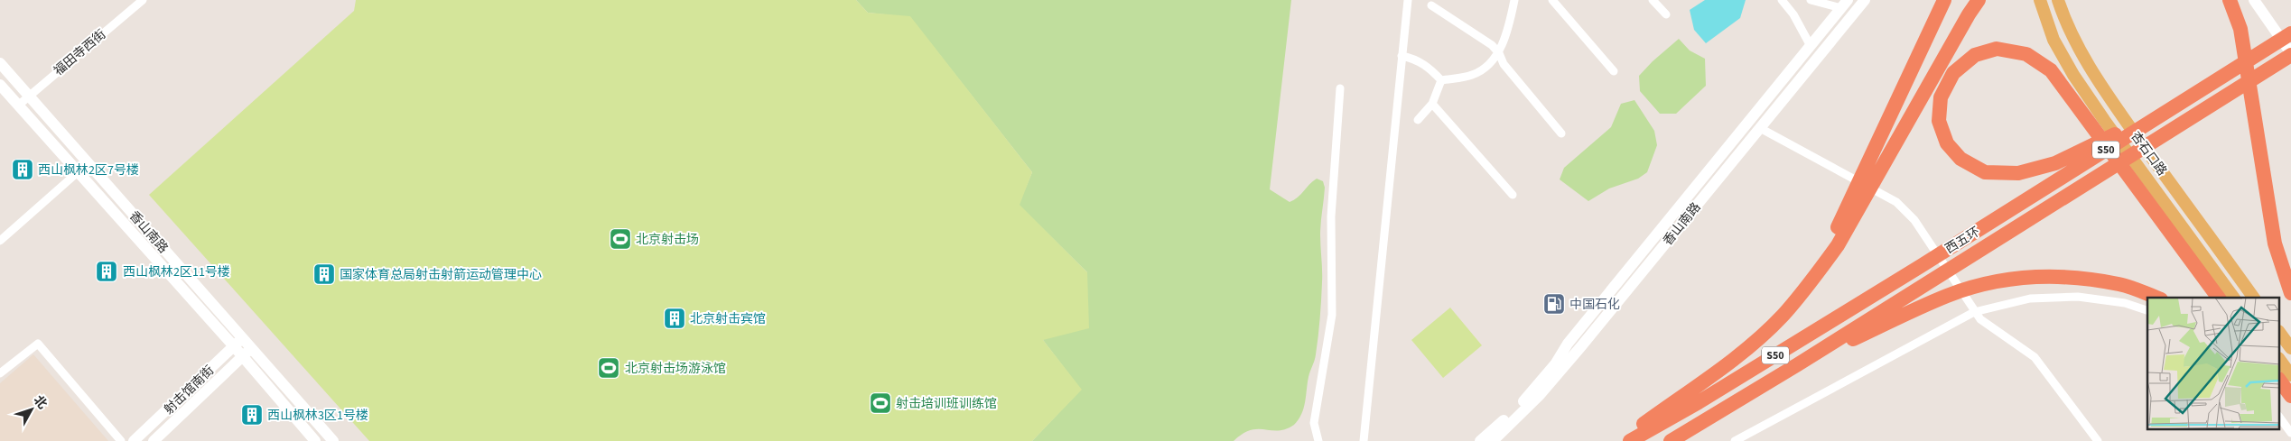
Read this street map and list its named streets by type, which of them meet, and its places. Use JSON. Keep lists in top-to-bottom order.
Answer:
{
  "streets": {
    "highway": ["S50", "西五环"],
    "main road": ["杏石口路", "香山南路", "射击馆南街"],
    "street": ["福田寺西街"]
  },
  "crossings": [
    ["福田寺西街", "香山南路"],
    ["香山南路", "射击馆南街"]
  ],
  "places": {
    "building": [
      "西山枫林2区7号楼",
      "西山枫林2区11号楼",
      "国家体育总局射击射箭运动管理中心",
      "北京射击宾馆",
      "西山枫林3区1号楼"
    ],
    "sports": ["北京射击场", "北京射击场游泳馆", "射击培训班训练馆"],
    "fuel station": ["中国石化"]
  },
  "north": "top right"
}
